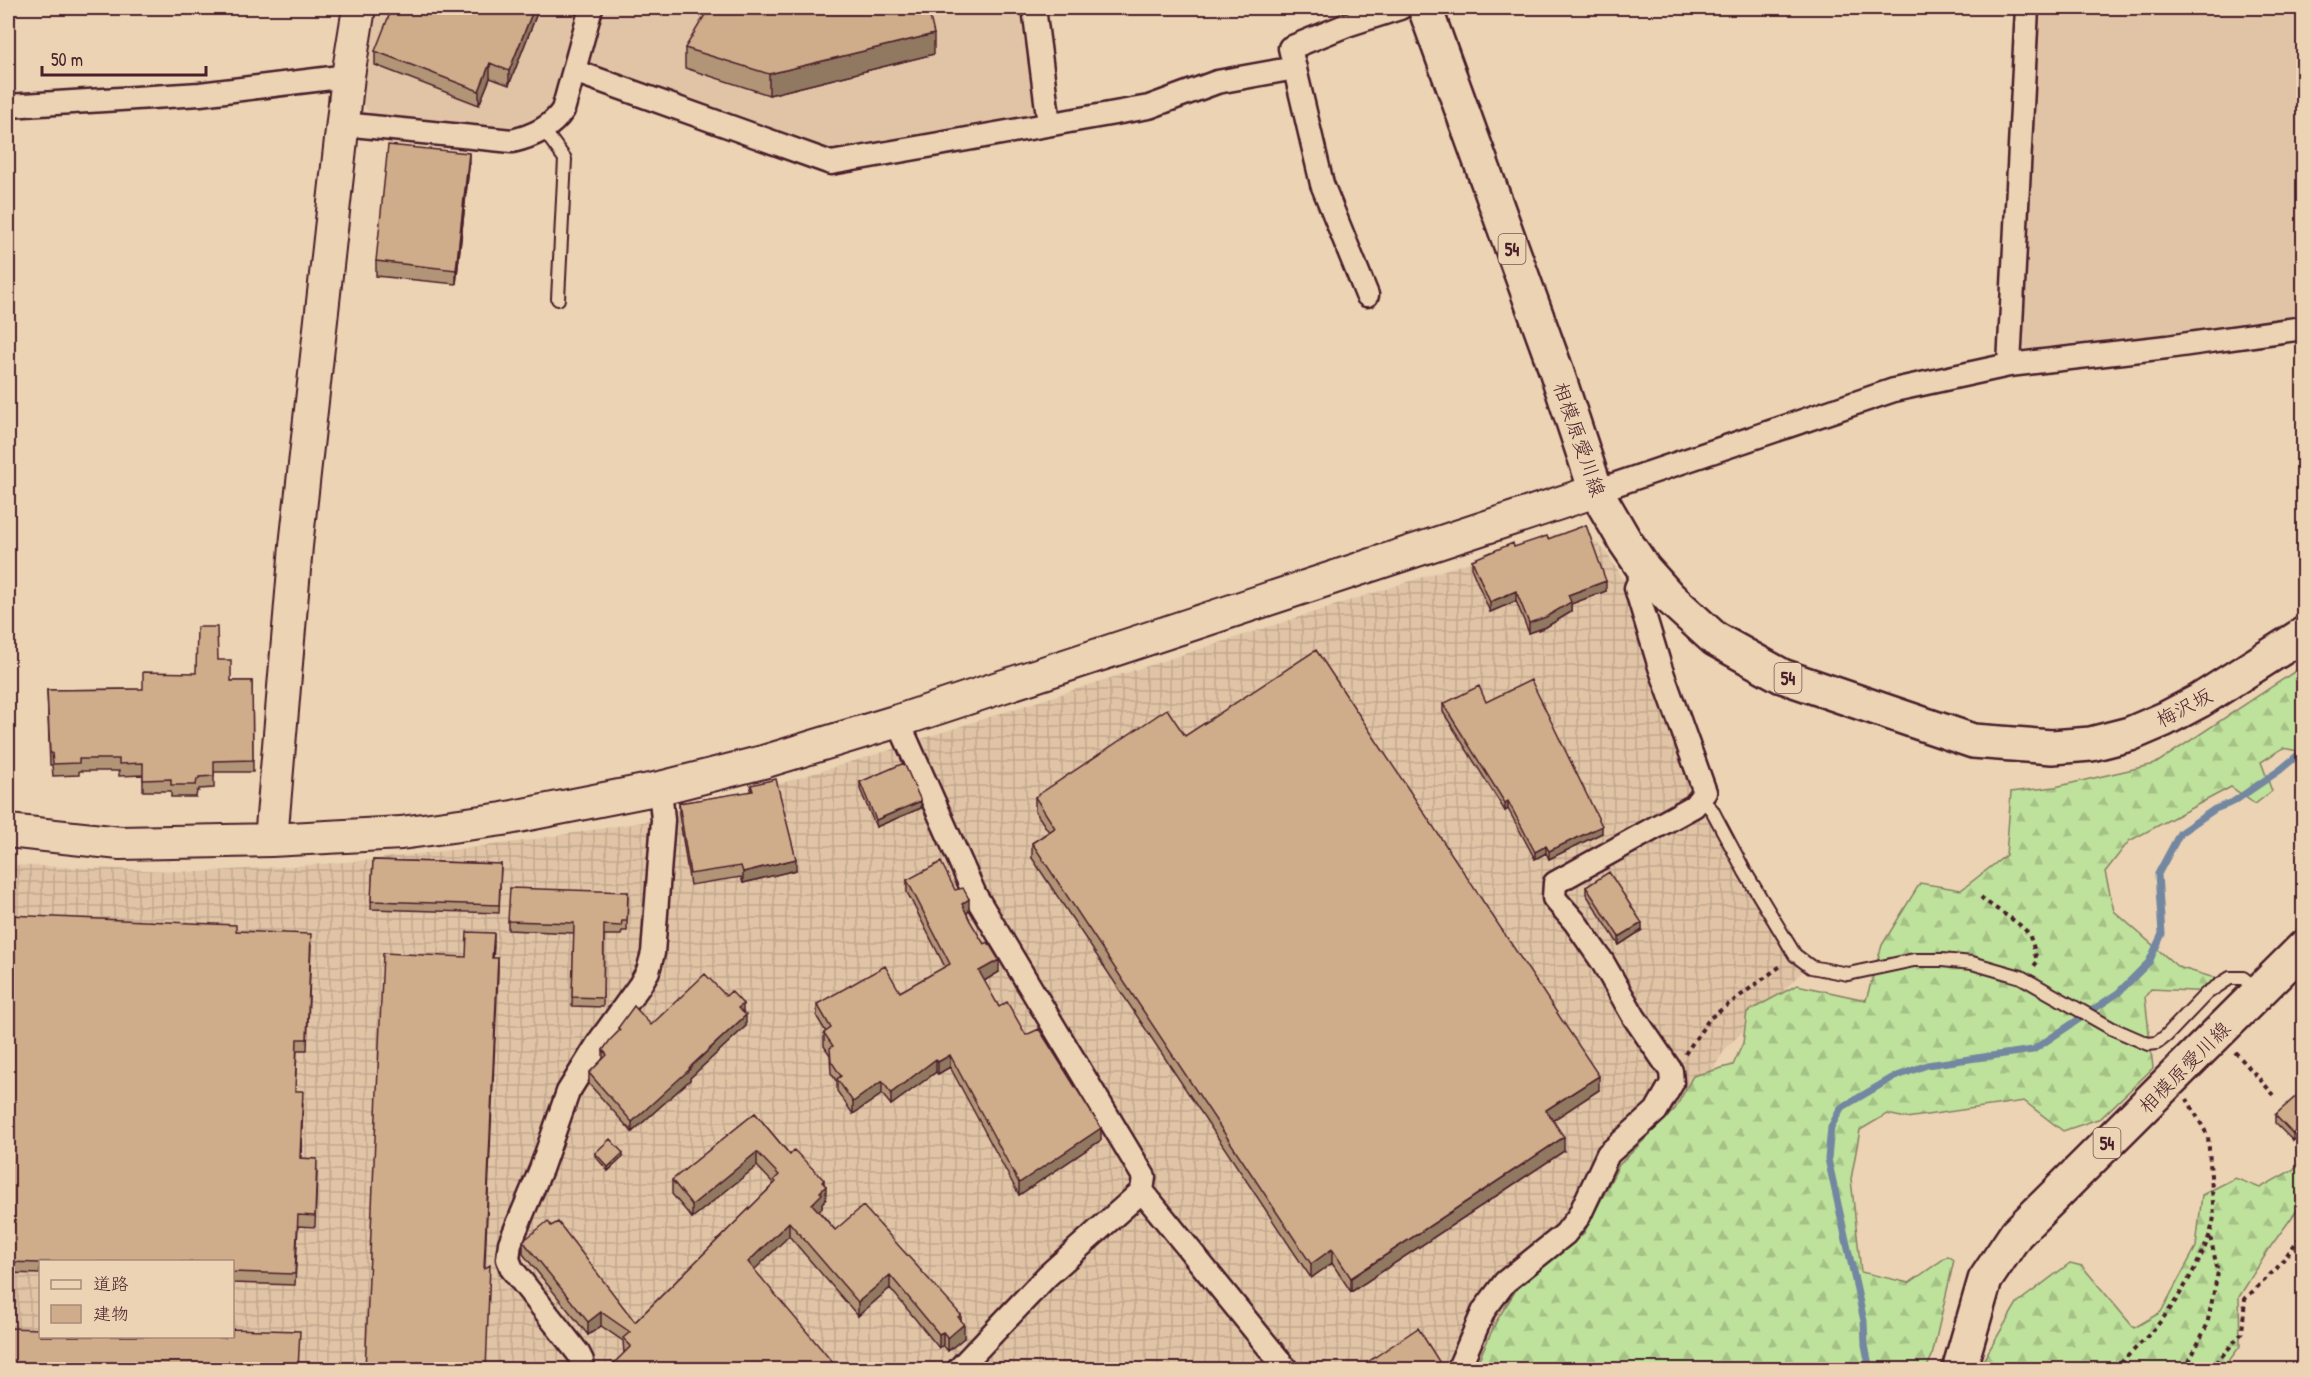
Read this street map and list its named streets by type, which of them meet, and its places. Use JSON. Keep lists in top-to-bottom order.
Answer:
{
  "streets": {
    "main road": ["54", "相模原愛川線", "梅沢坂"]
  },
  "crossings": [
    ["相模原愛川線", "梅沢坂"]
  ],
  "legend": ["道路", "建物"],
  "scale_bar": "50 m"
}
